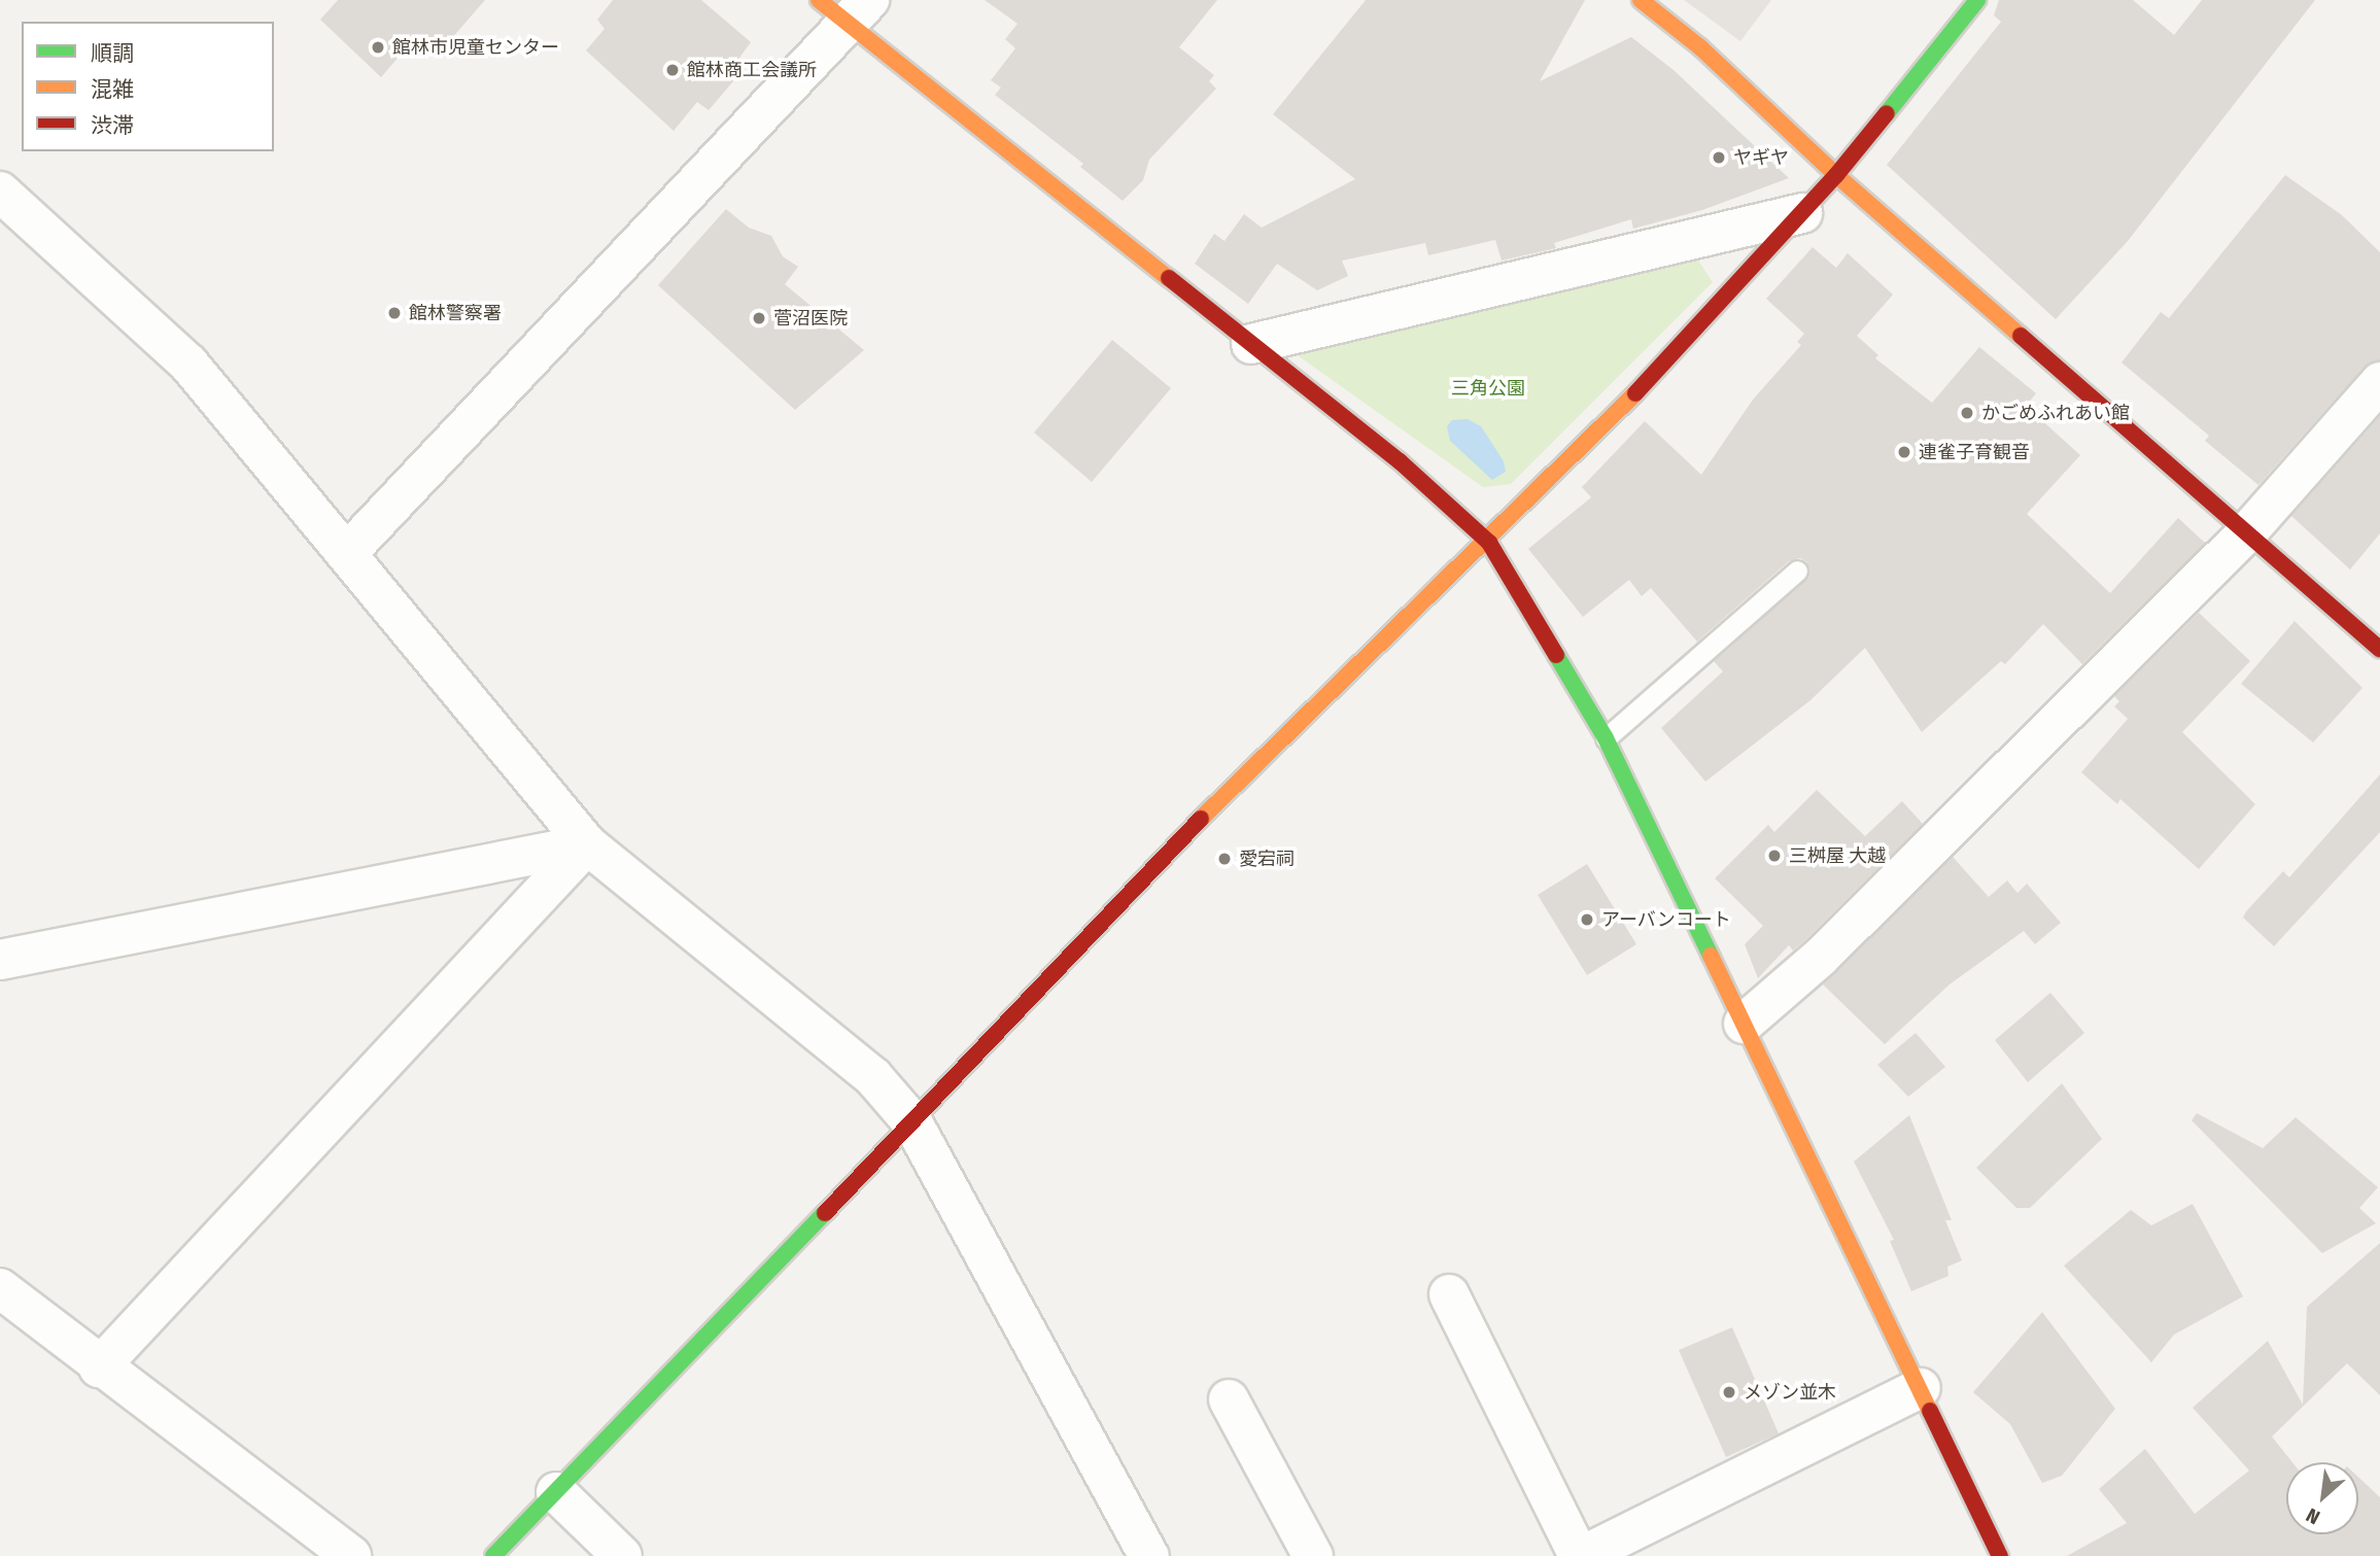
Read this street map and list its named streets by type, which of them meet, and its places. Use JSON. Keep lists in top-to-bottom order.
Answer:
{
  "parks": ["三角公園"],
  "places": [
    "館林市児童センター",
    "館林商工会議所",
    "ヤギヤ",
    "館林警察署",
    "菅沼医院",
    "かごめふれあい館",
    "連雀子育観音",
    "三桝屋 大越",
    "愛宕祠",
    "アーバンコート",
    "メゾン並木"
  ],
  "legend": ["順調", "混雑", "渋滞"],
  "north": "bottom left"
}
